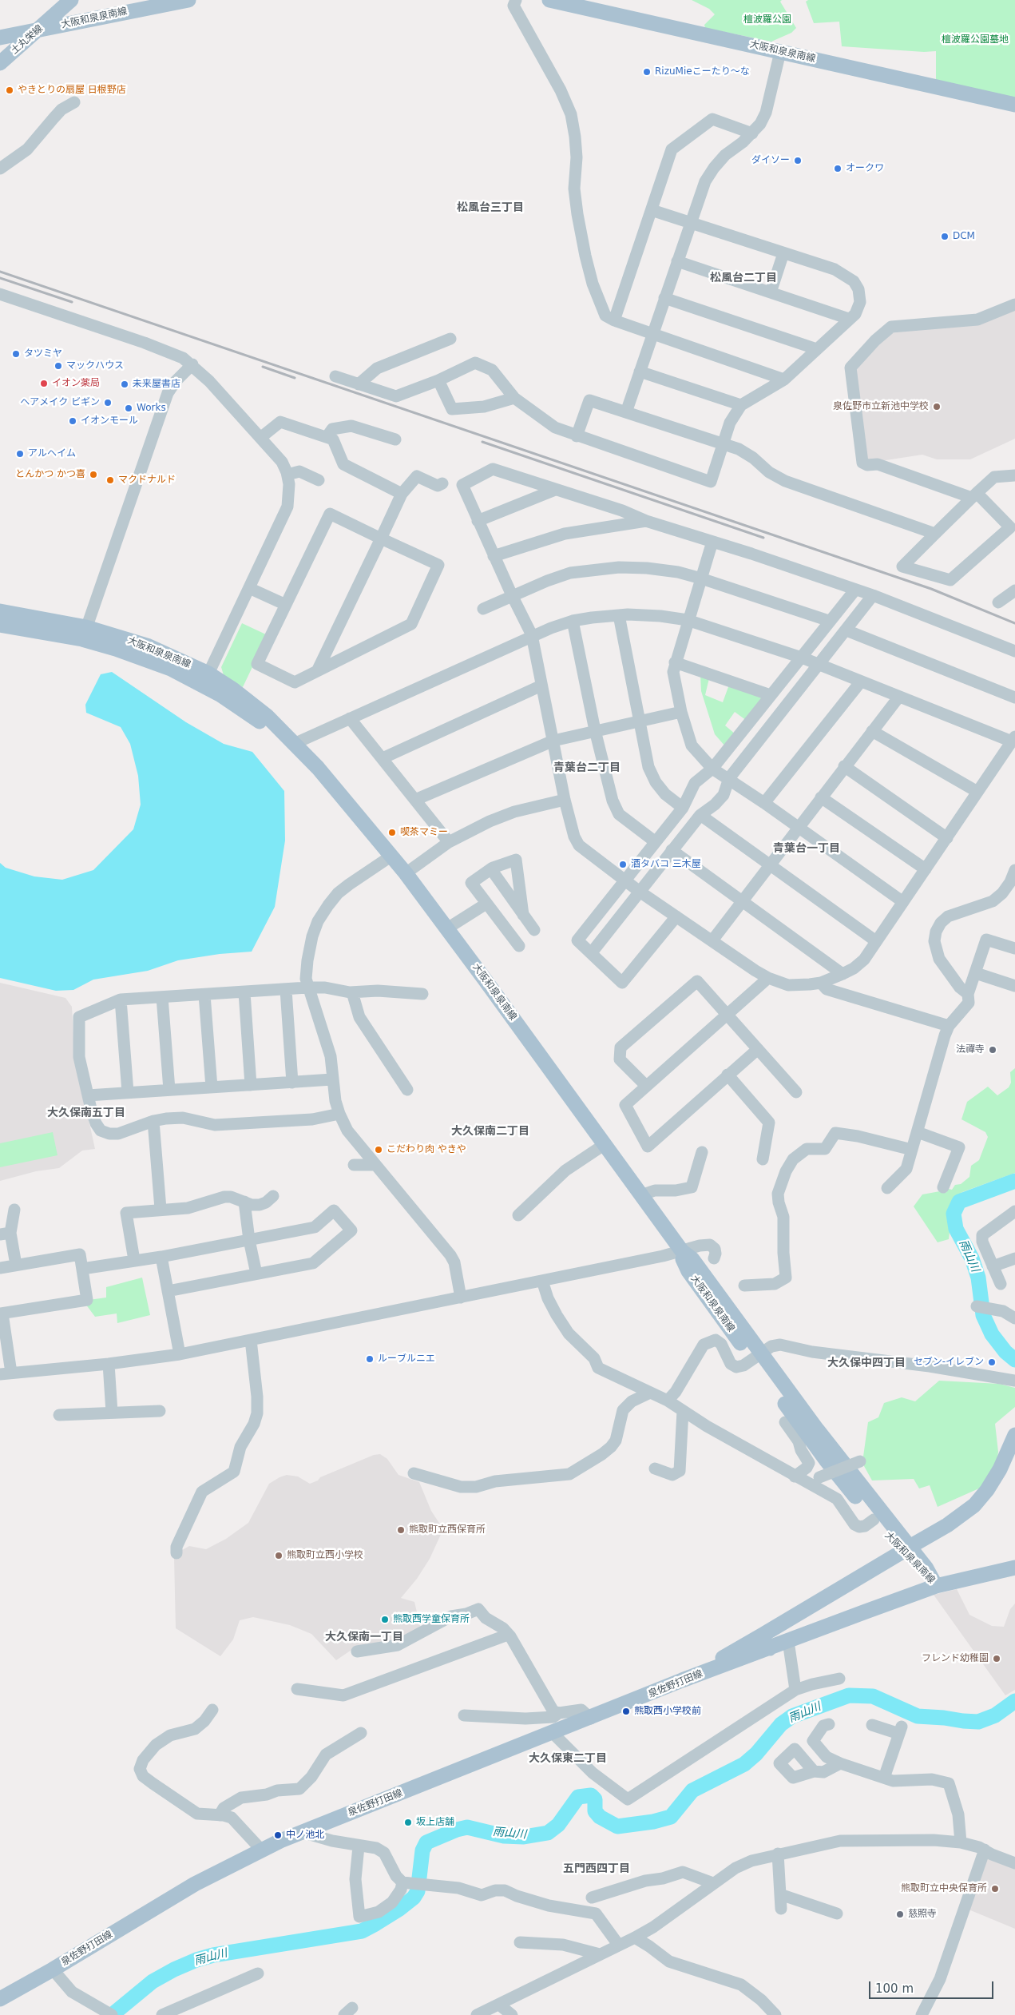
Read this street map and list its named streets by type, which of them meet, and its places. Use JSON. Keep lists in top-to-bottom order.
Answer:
{
  "streets": {
    "main road": ["大阪和泉泉南線", "土丸栄線", "泉佐野打田線"]
  },
  "crossings": [
    ["大阪和泉泉南線", "土丸栄線"],
    ["大阪和泉泉南線", "泉佐野打田線"]
  ],
  "districts": [
    "松風台三丁目",
    "松風台二丁目",
    "青葉台二丁目",
    "青葉台一丁目",
    "大久保南五丁目",
    "大久保南二丁目",
    "大久保中四丁目",
    "大久保南一丁目",
    "大久保東二丁目",
    "五門西四丁目"
  ],
  "water": ["雨山川"],
  "parks": ["檀波羅公園", "檀波羅公園墓地"],
  "places": [
    "RizuMieこーたり～な",
    "やきとりの扇屋 日根野店",
    "ダイソー",
    "オークワ",
    "DCM",
    "タツミヤ",
    "マックハウス",
    "イオン薬局",
    "未来屋書店",
    "ヘアメイク ビギン",
    "泉佐野市立新池中学校",
    "Works",
    "イオンモール",
    "アルヘイム",
    "とんかつ かつ喜",
    "マクドナルド",
    "喫茶マミー",
    "酒タバコ 三木屋",
    "法禪寺",
    "こだわり肉 やきや",
    "ルーブルニエ",
    "セブン-イレブン",
    "熊取町立西保育所",
    "熊取町立西小学校",
    "熊取西学童保育所",
    "フレンド幼稚園",
    "熊取西小学校前",
    "坂上店舗",
    "中ノ池北",
    "熊取町立中央保育所",
    "慈照寺"
  ],
  "scale_bar": "100 m"
}
